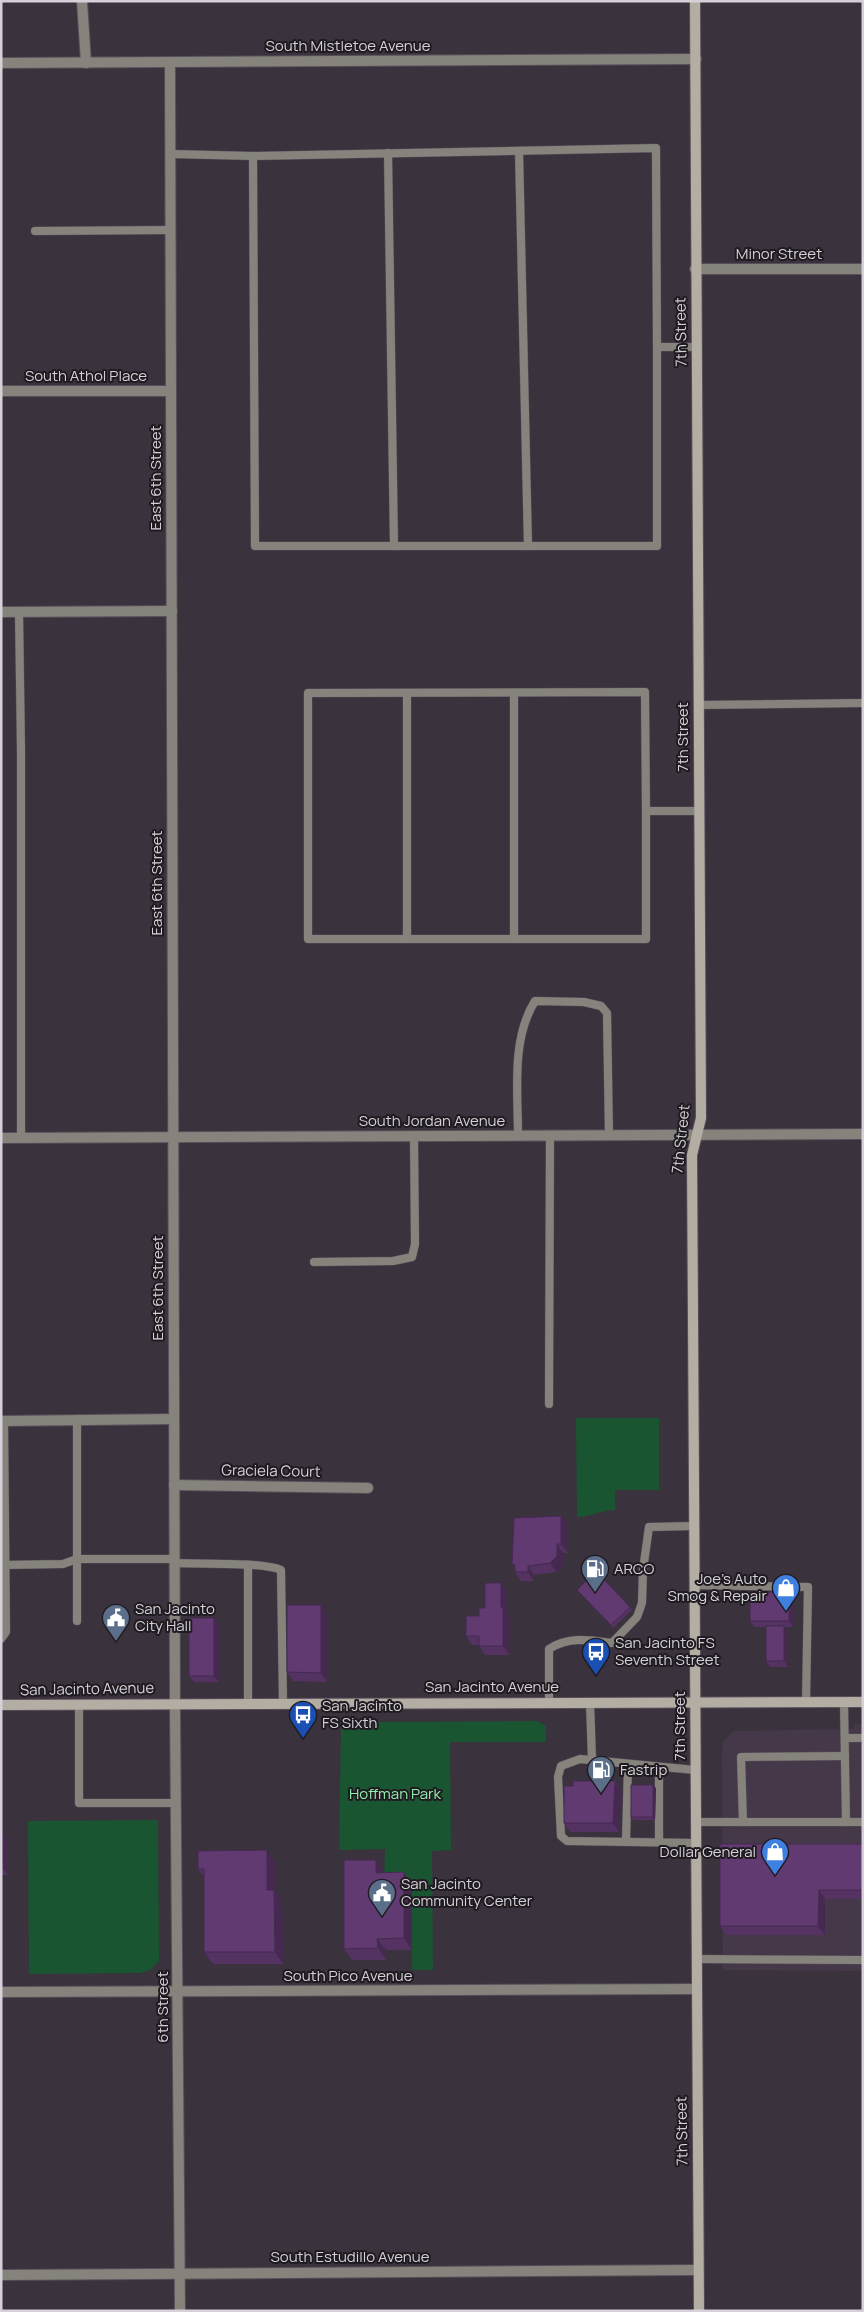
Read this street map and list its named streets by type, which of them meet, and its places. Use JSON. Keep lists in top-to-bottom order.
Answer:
{
  "streets": {
    "street": [
      "South Mistletoe Avenue",
      "Minor Street",
      "7th Street",
      "South Athol Place",
      "East 6th Street",
      "South Jordan Avenue",
      "Graciela Court",
      "San Jacinto Avenue",
      "South Pico Avenue",
      "6th Street",
      "South Estudillo Avenue"
    ]
  },
  "crossings": [
    ["South Mistletoe Avenue", "7th Street"],
    ["South Mistletoe Avenue", "East 6th Street"],
    ["Minor Street", "7th Street"],
    ["7th Street", "South Jordan Avenue"],
    ["7th Street", "San Jacinto Avenue"],
    ["7th Street", "South Pico Avenue"],
    ["7th Street", "South Estudillo Avenue"],
    ["South Athol Place", "East 6th Street"],
    ["East 6th Street", "South Jordan Avenue"],
    ["East 6th Street", "Graciela Court"],
    ["East 6th Street", "San Jacinto Avenue"],
    ["East 6th Street", "6th Street"],
    ["San Jacinto Avenue", "6th Street"],
    ["South Pico Avenue", "6th Street"],
    ["6th Street", "South Estudillo Avenue"]
  ],
  "parks": ["Hoffman Park"],
  "places": {
    "fuel station": ["ARCO", "Fastrip"],
    "shop": ["Joe's Auto Smog & Repair", "Dollar General"],
    "public building": ["San Jacinto City Hall", "San Jacinto Community Center"],
    "bus stop": ["San Jacinto FS Seventh Street", "San Jacinto FS Sixth"]
  }
}
